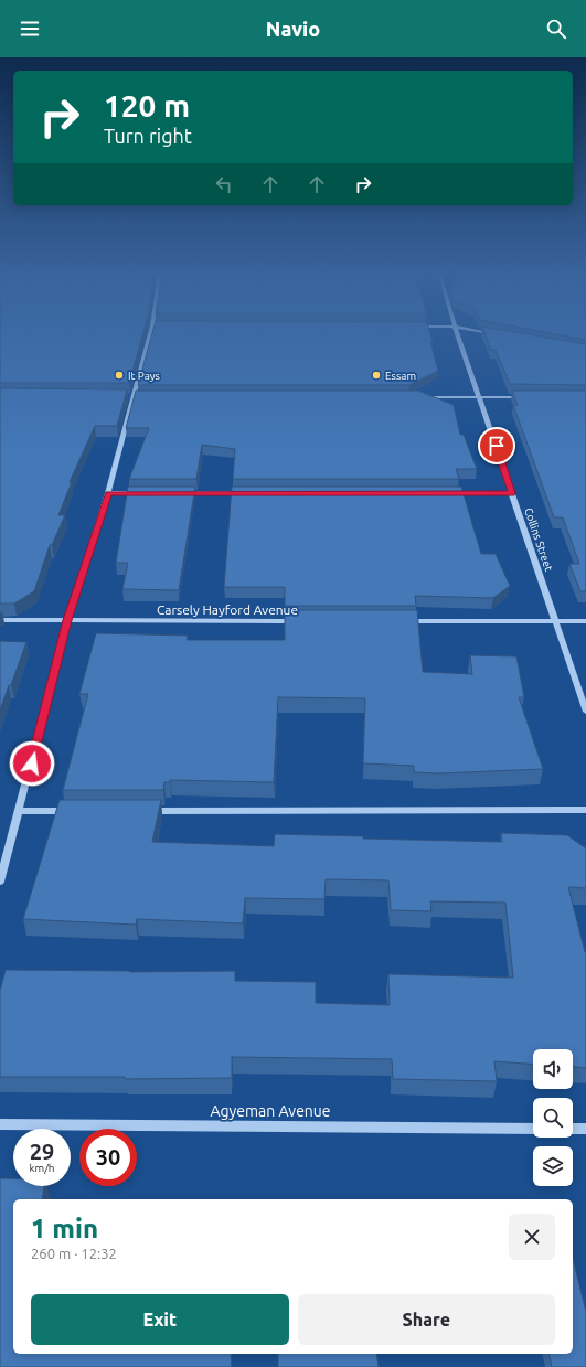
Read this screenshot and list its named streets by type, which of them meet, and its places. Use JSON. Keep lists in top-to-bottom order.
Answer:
{
  "streets": {
    "street": ["Collins Street", "Carsely Hayford Avenue", "Agyeman Avenue"]
  },
  "places": ["It Pays", "Essam"],
  "page": {
    "header": "Navio",
    "turn": ["120 m", "Turn right"],
    "speed": "29 km/h",
    "limit": "30",
    "heading": ["1 min", "260 m · 12:32"],
    "buttons": ["Exit", "Share"]
  }
}
